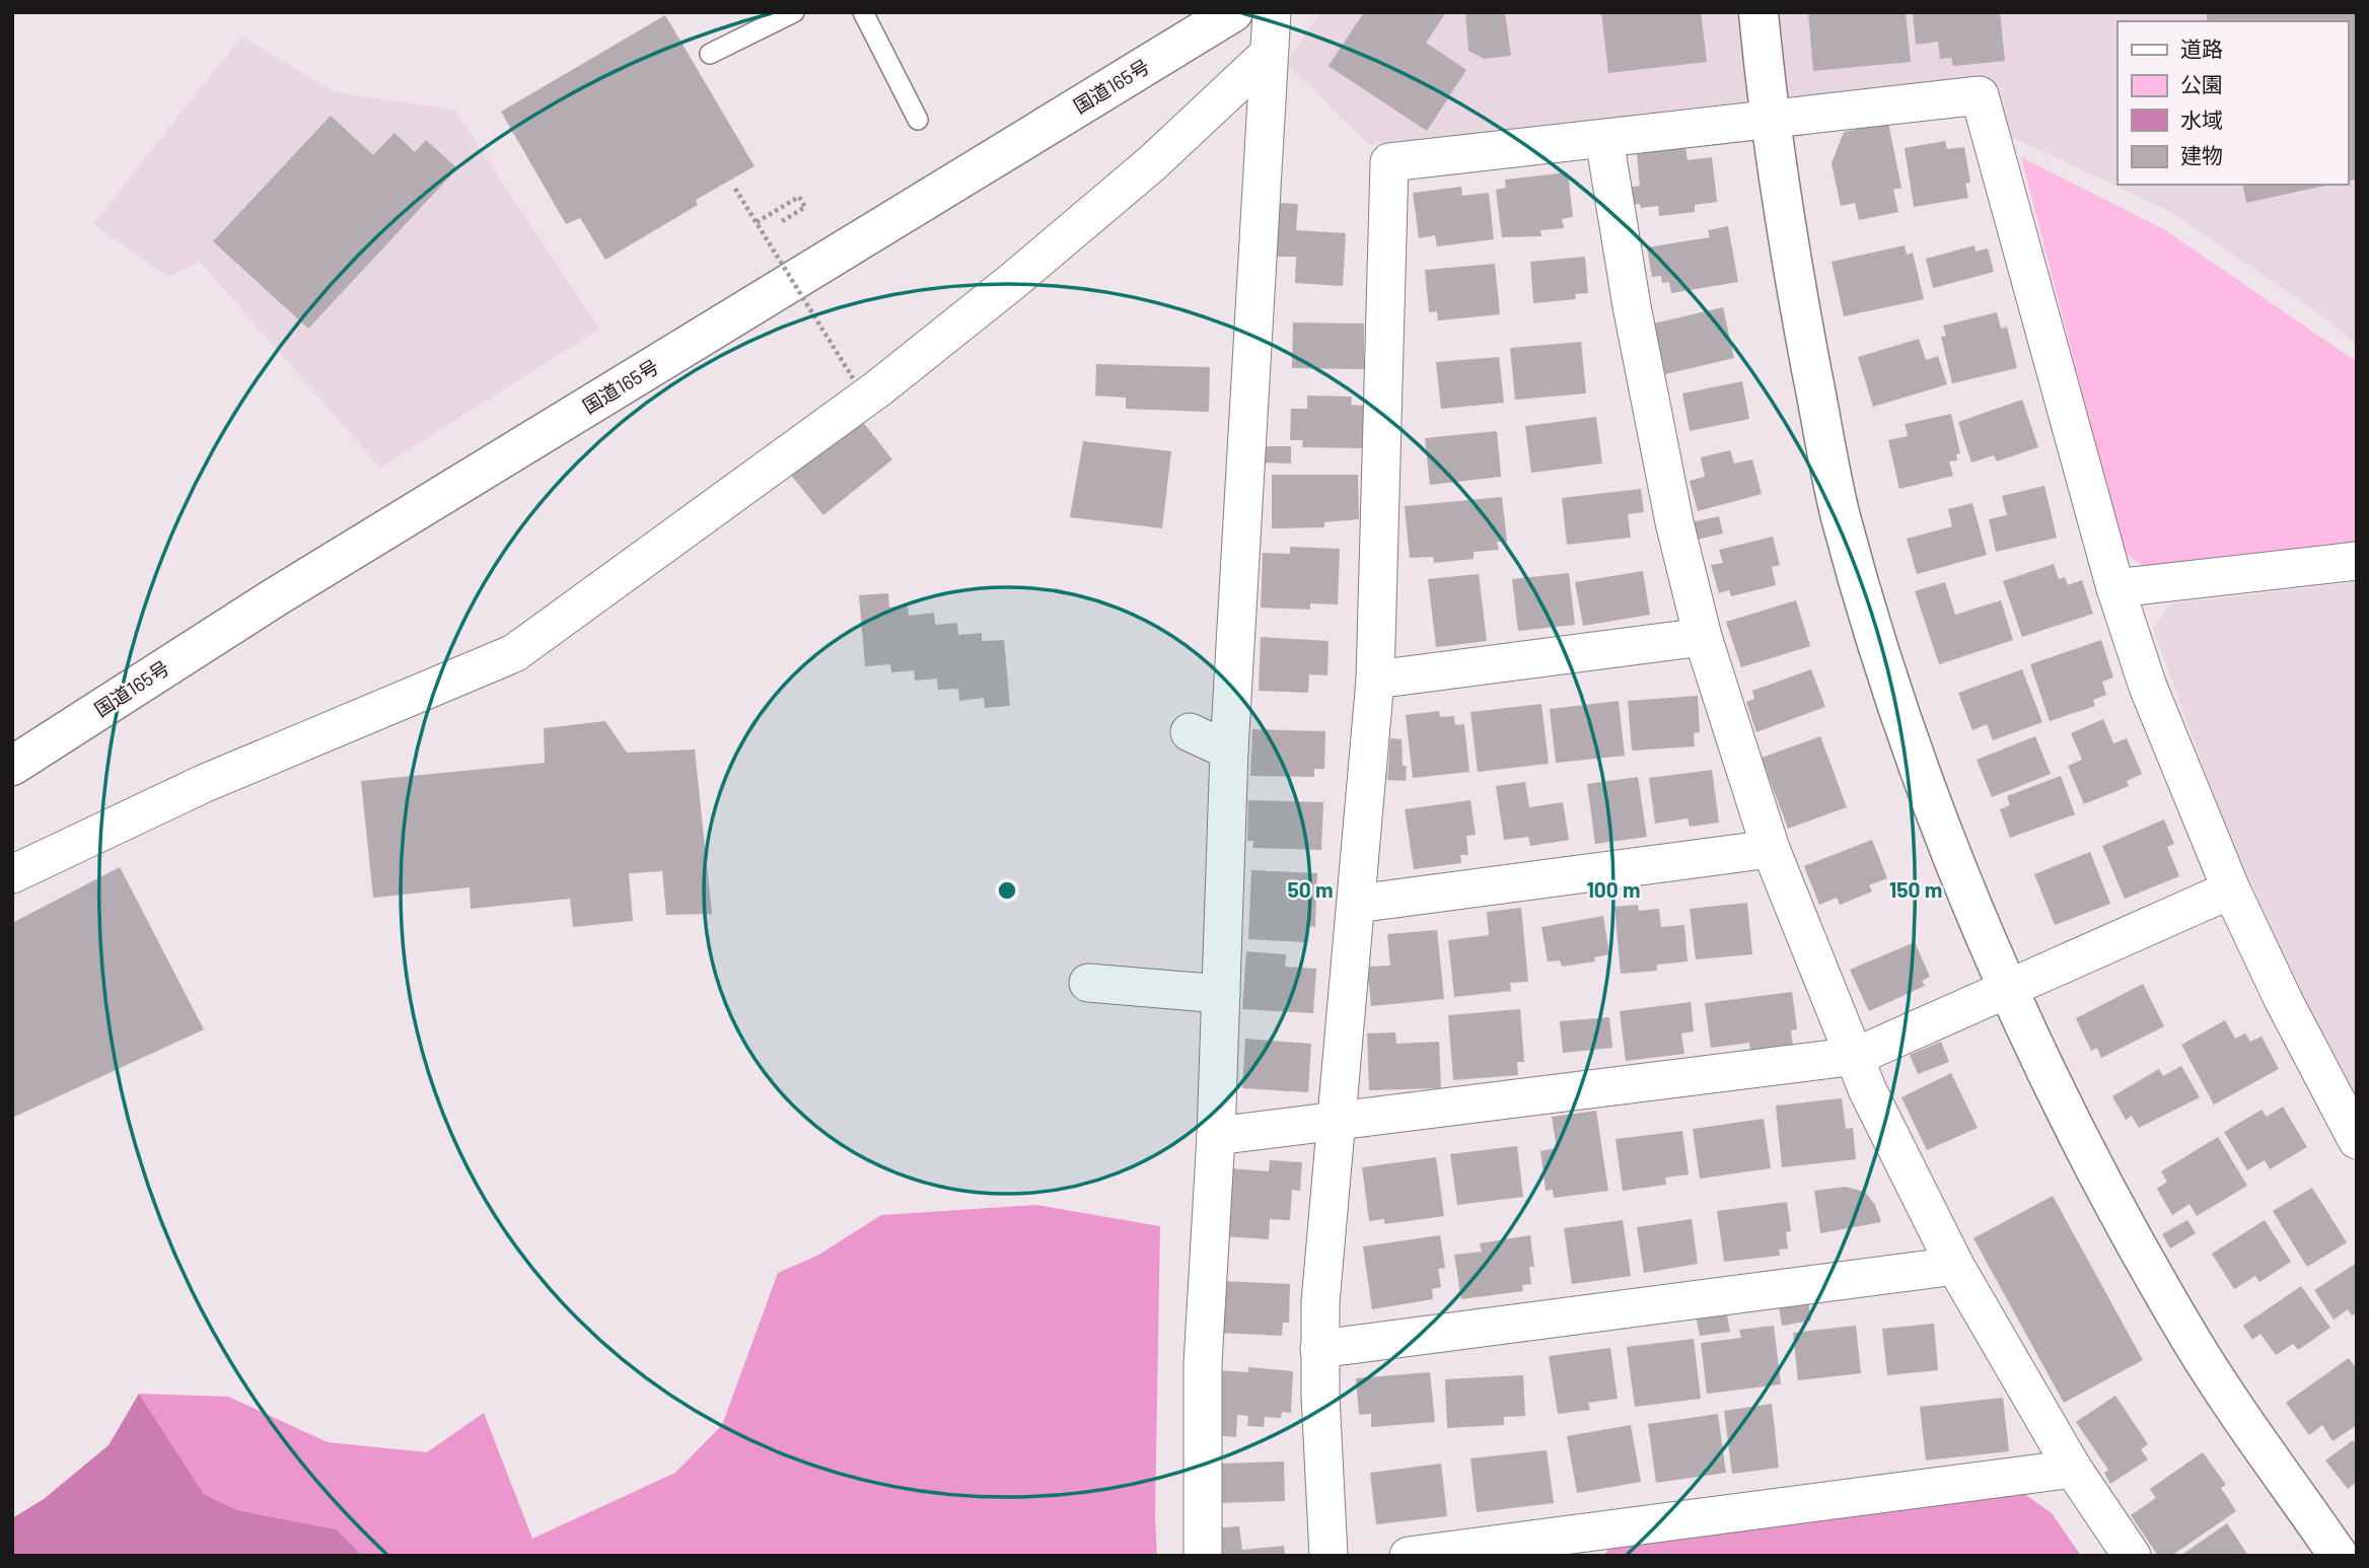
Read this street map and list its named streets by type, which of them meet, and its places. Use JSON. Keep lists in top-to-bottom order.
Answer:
{
  "streets": {
    "main road": ["国道165号"]
  },
  "legend": [
    "道路",
    "公園",
    "水域",
    "建物"
  ],
  "rings": ["50 m", "100 m", "150 m"]
}
